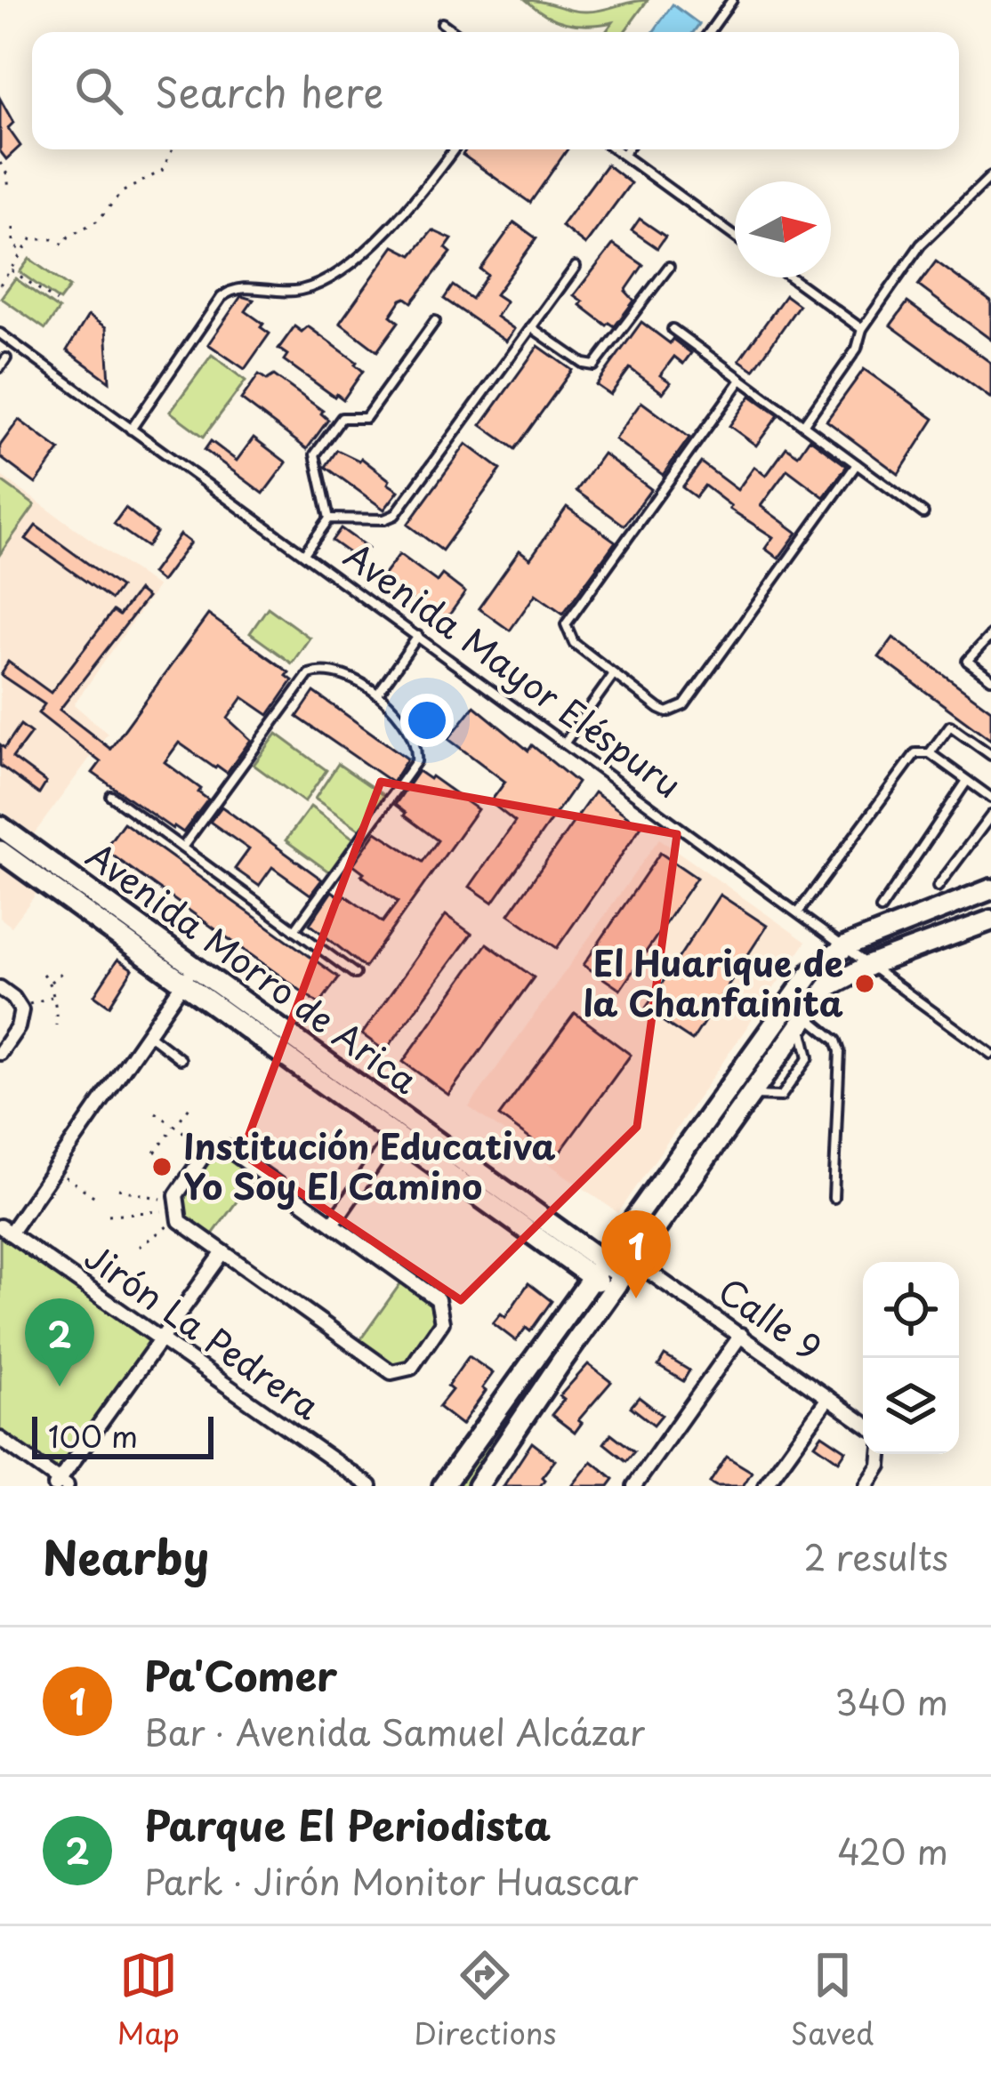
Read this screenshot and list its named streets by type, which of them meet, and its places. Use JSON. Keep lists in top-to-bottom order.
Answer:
{
  "streets": {
    "main road": ["Avenida Morro de Arica"],
    "street": ["Calle 9", "Jirón La Pedrera"],
    "lane": ["Avenida Mayor Eléspuru"]
  },
  "crossings": [
    ["Avenida Morro de Arica", "Calle 9"]
  ],
  "places": ["El Huarique de la Chanfainita", "Institución Educativa Yo Soy El Camino"],
  "scale_bar": "100 m",
  "north": "right",
  "page": {
    "search": "Search here",
    "pins": ["1", "2"],
    "scale": "100 m",
    "heading": ["Nearby", "2 results"],
    "list": [
      {
        "mark": "1",
        "name": "Pa'Comer",
        "note": "Bar · Avenida Samuel Alcázar",
        "value": "340 m"
      },
      {
        "mark": "2",
        "name": "Parque El Periodista",
        "note": "Park · Jirón Monitor Huascar",
        "value": "420 m"
      }
    ],
    "nav": ["Map", "Directions", "Saved"]
  }
}
